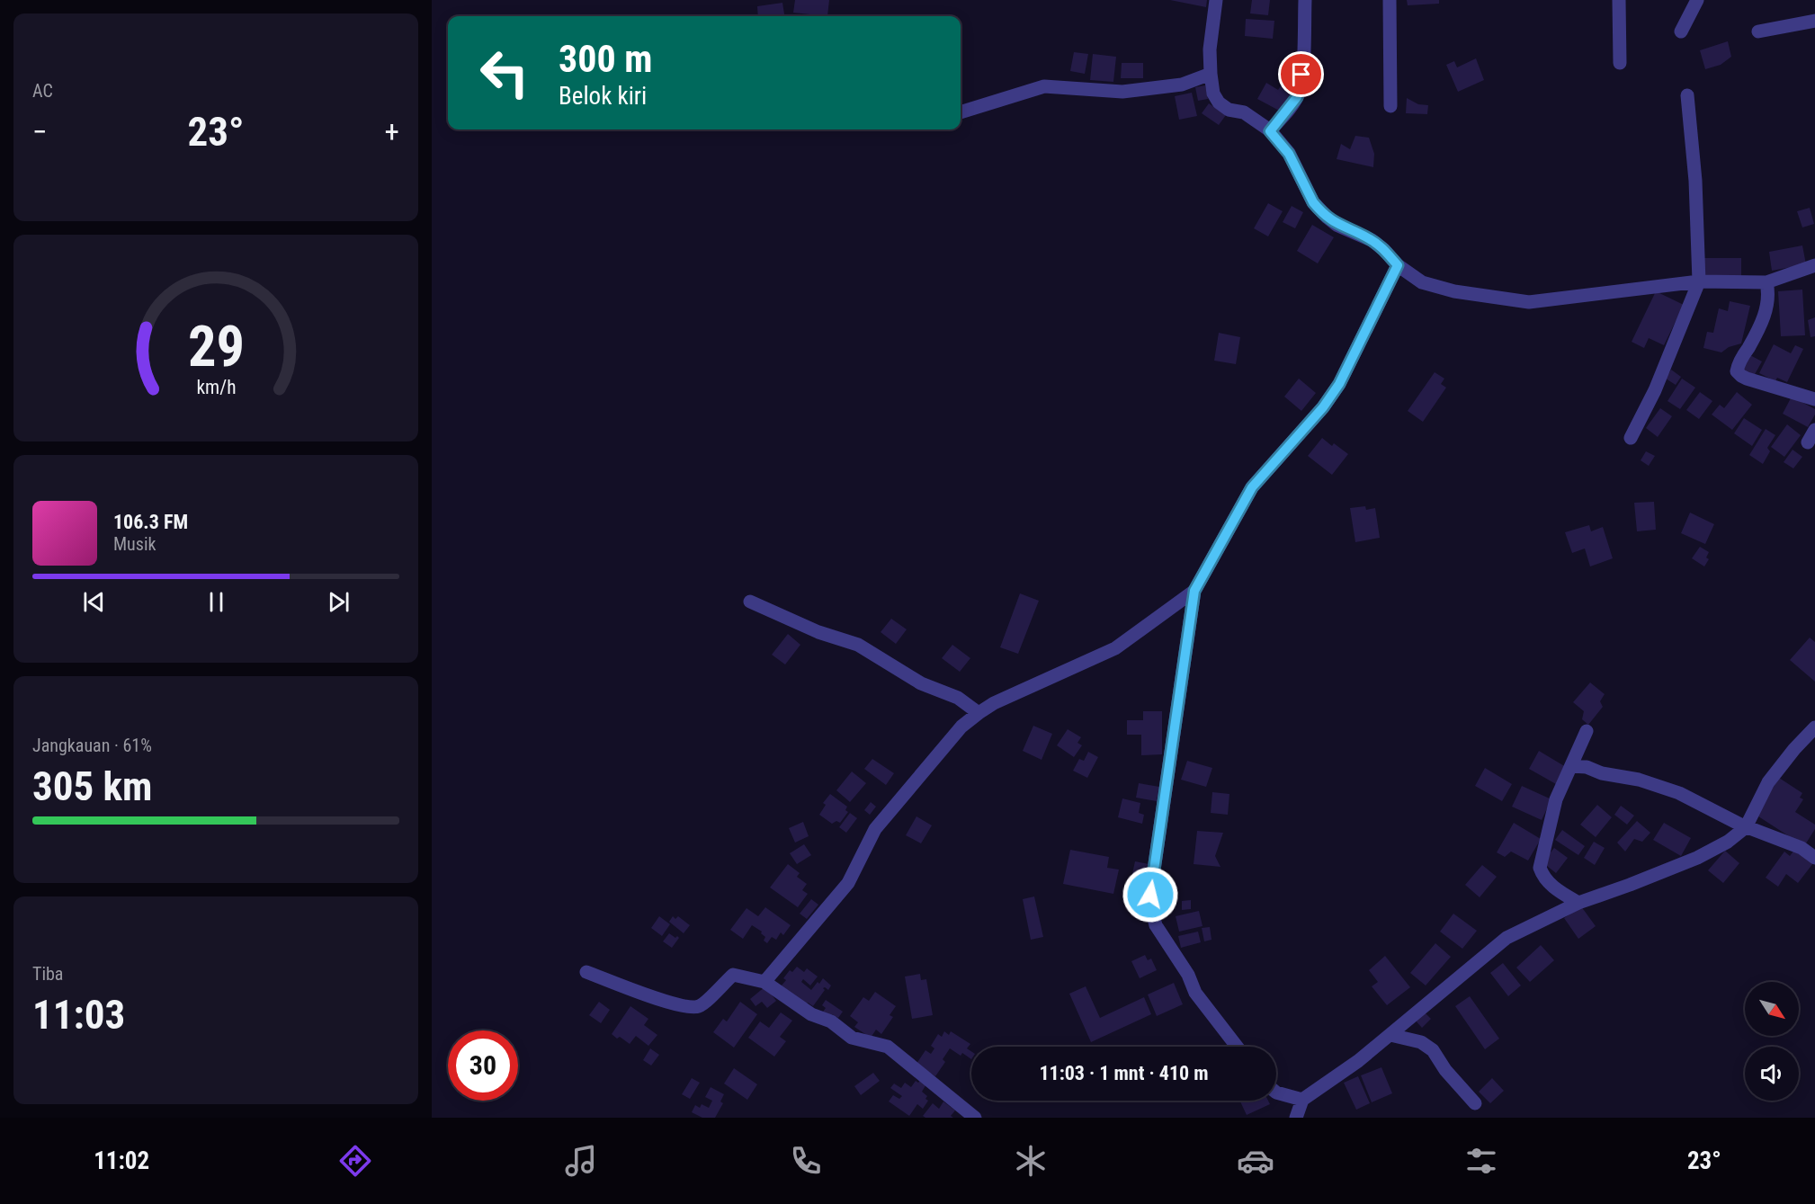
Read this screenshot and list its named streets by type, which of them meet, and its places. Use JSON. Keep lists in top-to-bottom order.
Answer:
{
  "north": "bottom right",
  "page": {
    "tile": [
      "AC",
      ["Jangkauan · 61%", "305 km"],
      ["Tiba", "11:03"]
    ],
    "turn": ["300 m", "Belok kiri"],
    "heat": ["−", "23°", "+"],
    "song": ["106.3 FM", "Musik"],
    "limit": "30",
    "trip": "11:03 · 1 mnt · 410 m",
    "tabs": ["11:02", "23°"],
    "gauge": ["29", "km/h"]
  }
}
